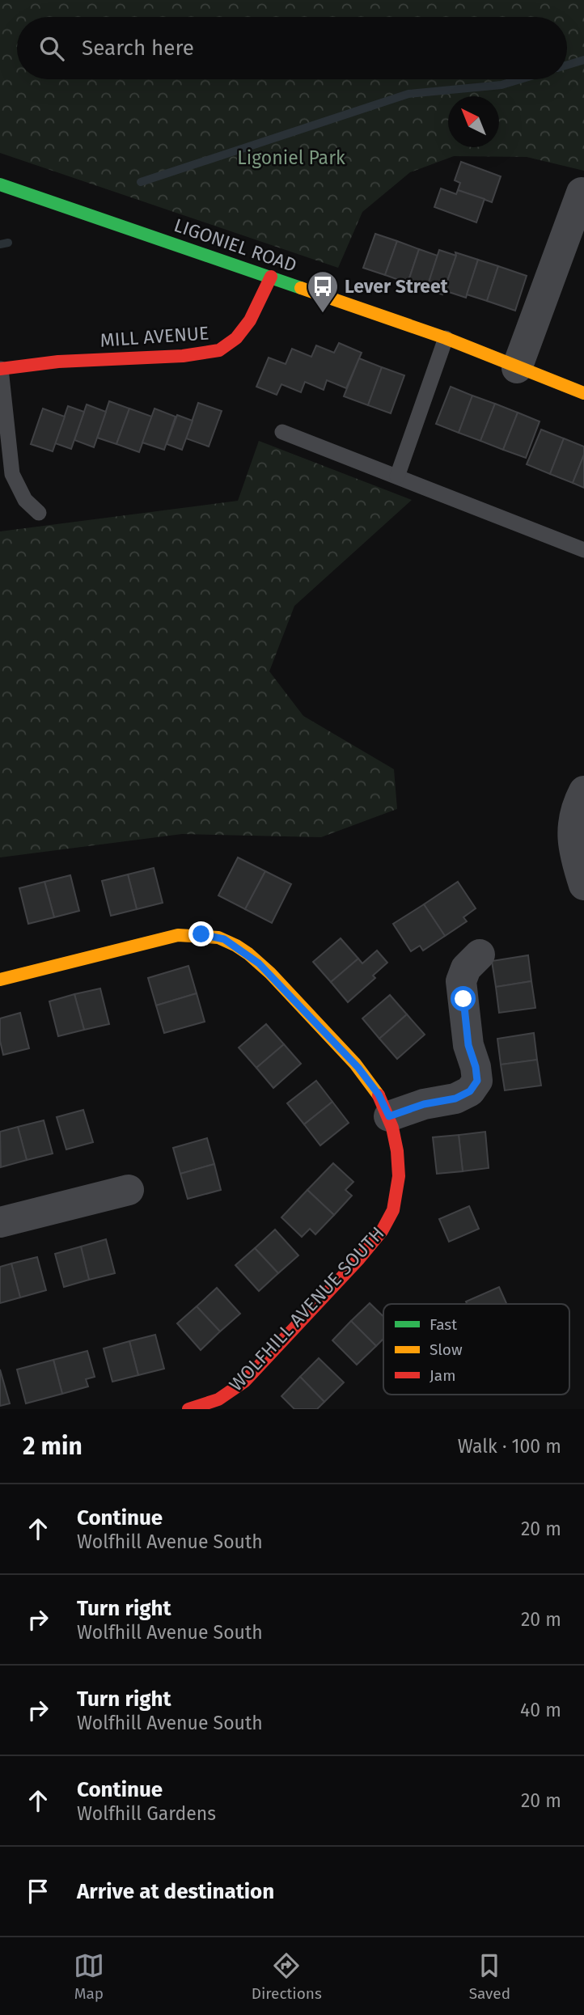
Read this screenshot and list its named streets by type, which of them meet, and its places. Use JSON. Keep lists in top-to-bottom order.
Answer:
{
  "streets": {
    "street": ["LIGONIEL ROAD", "MILL AVENUE", "WOLFHILL AVENUE SOUTH"]
  },
  "crossings": [
    ["LIGONIEL ROAD", "MILL AVENUE"]
  ],
  "parks": ["Ligoniel Park"],
  "places": {
    "bus stop": ["Lever Street"]
  },
  "legend": ["Fast", "Slow", "Jam"],
  "north": "top left",
  "page": {
    "search": "Search here",
    "heading": ["2 min", "Walk · 100 m"],
    "list": [
      ["Continue", "Wolfhill Avenue South", "20 m"],
      ["Turn right", "Wolfhill Avenue South", "20 m"],
      ["Turn right", "Wolfhill Avenue South", "40 m"],
      ["Continue", "Wolfhill Gardens", "20 m"],
      "Arrive at destination"
    ],
    "nav": ["Map", "Directions", "Saved"]
  }
}
